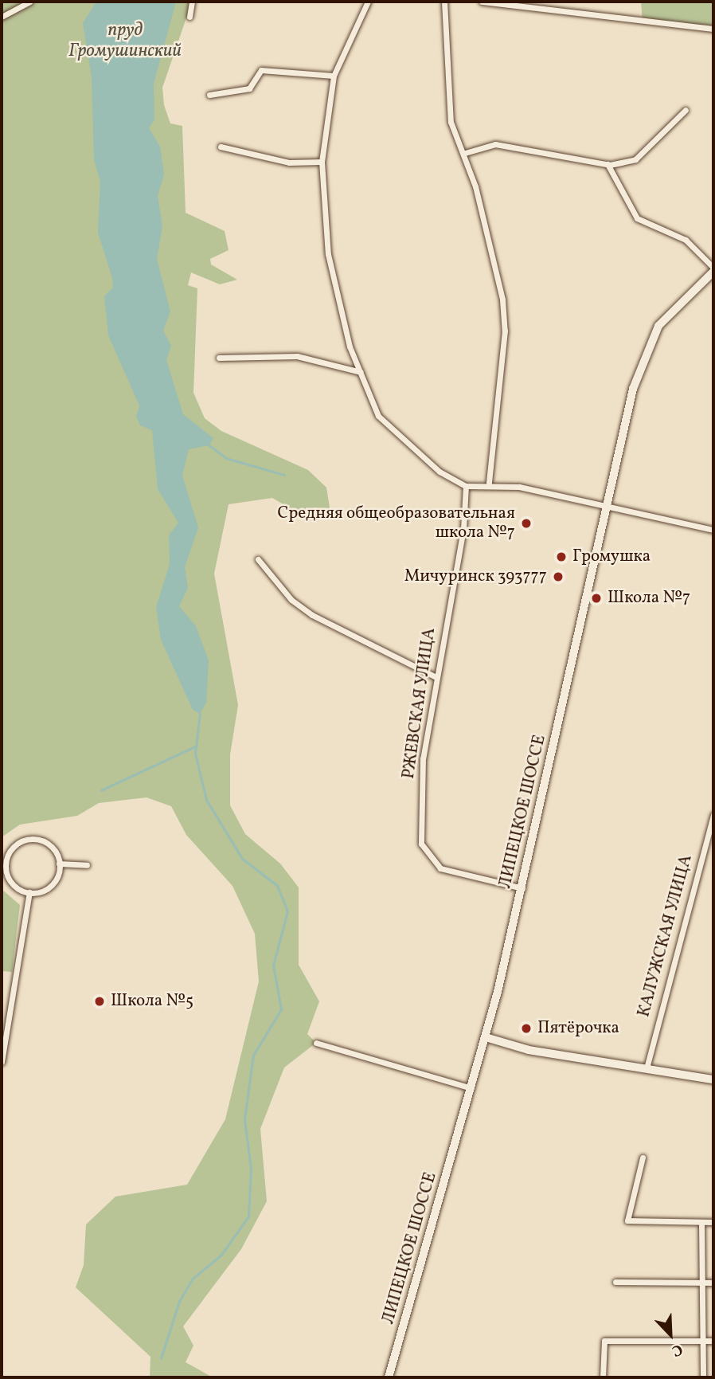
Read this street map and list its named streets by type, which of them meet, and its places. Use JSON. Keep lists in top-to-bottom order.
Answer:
{
  "streets": {
    "street": ["РЖЕВСКАЯ УЛИЦА", "ЛИПЕЦКОЕ ШОССЕ", "КАЛУЖСКАЯ УЛИЦА"]
  },
  "crossings": [
    ["РЖЕВСКАЯ УЛИЦА", "ЛИПЕЦКОЕ ШОССЕ"]
  ],
  "water": ["пруд Громушинский"],
  "places": [
    "Средняя общеобразовательная школа №7",
    "Громушка",
    "Мичуринск 393777",
    "Школа №7",
    "Школа №5",
    "Пятёрочка"
  ],
  "north": "bottom right"
}
